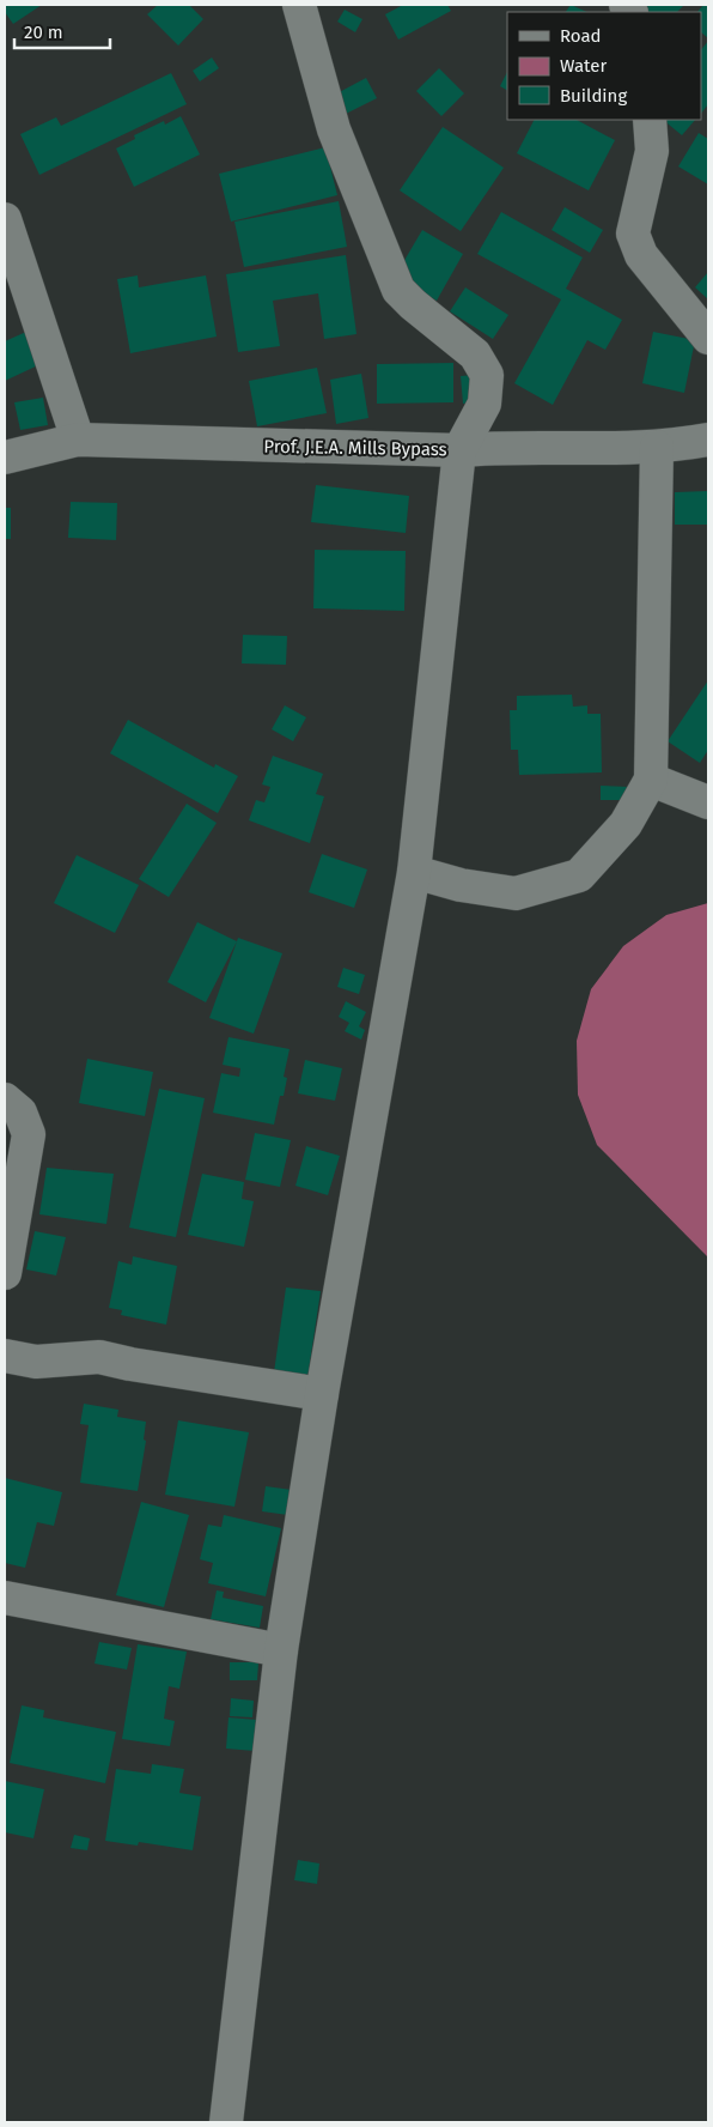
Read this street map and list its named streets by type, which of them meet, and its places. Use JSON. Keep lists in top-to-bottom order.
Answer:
{
  "streets": {
    "street": ["Prof. J.E.A. Mills Bypass"]
  },
  "legend": ["Road", "Water", "Building"],
  "scale_bar": "20 m"
}
